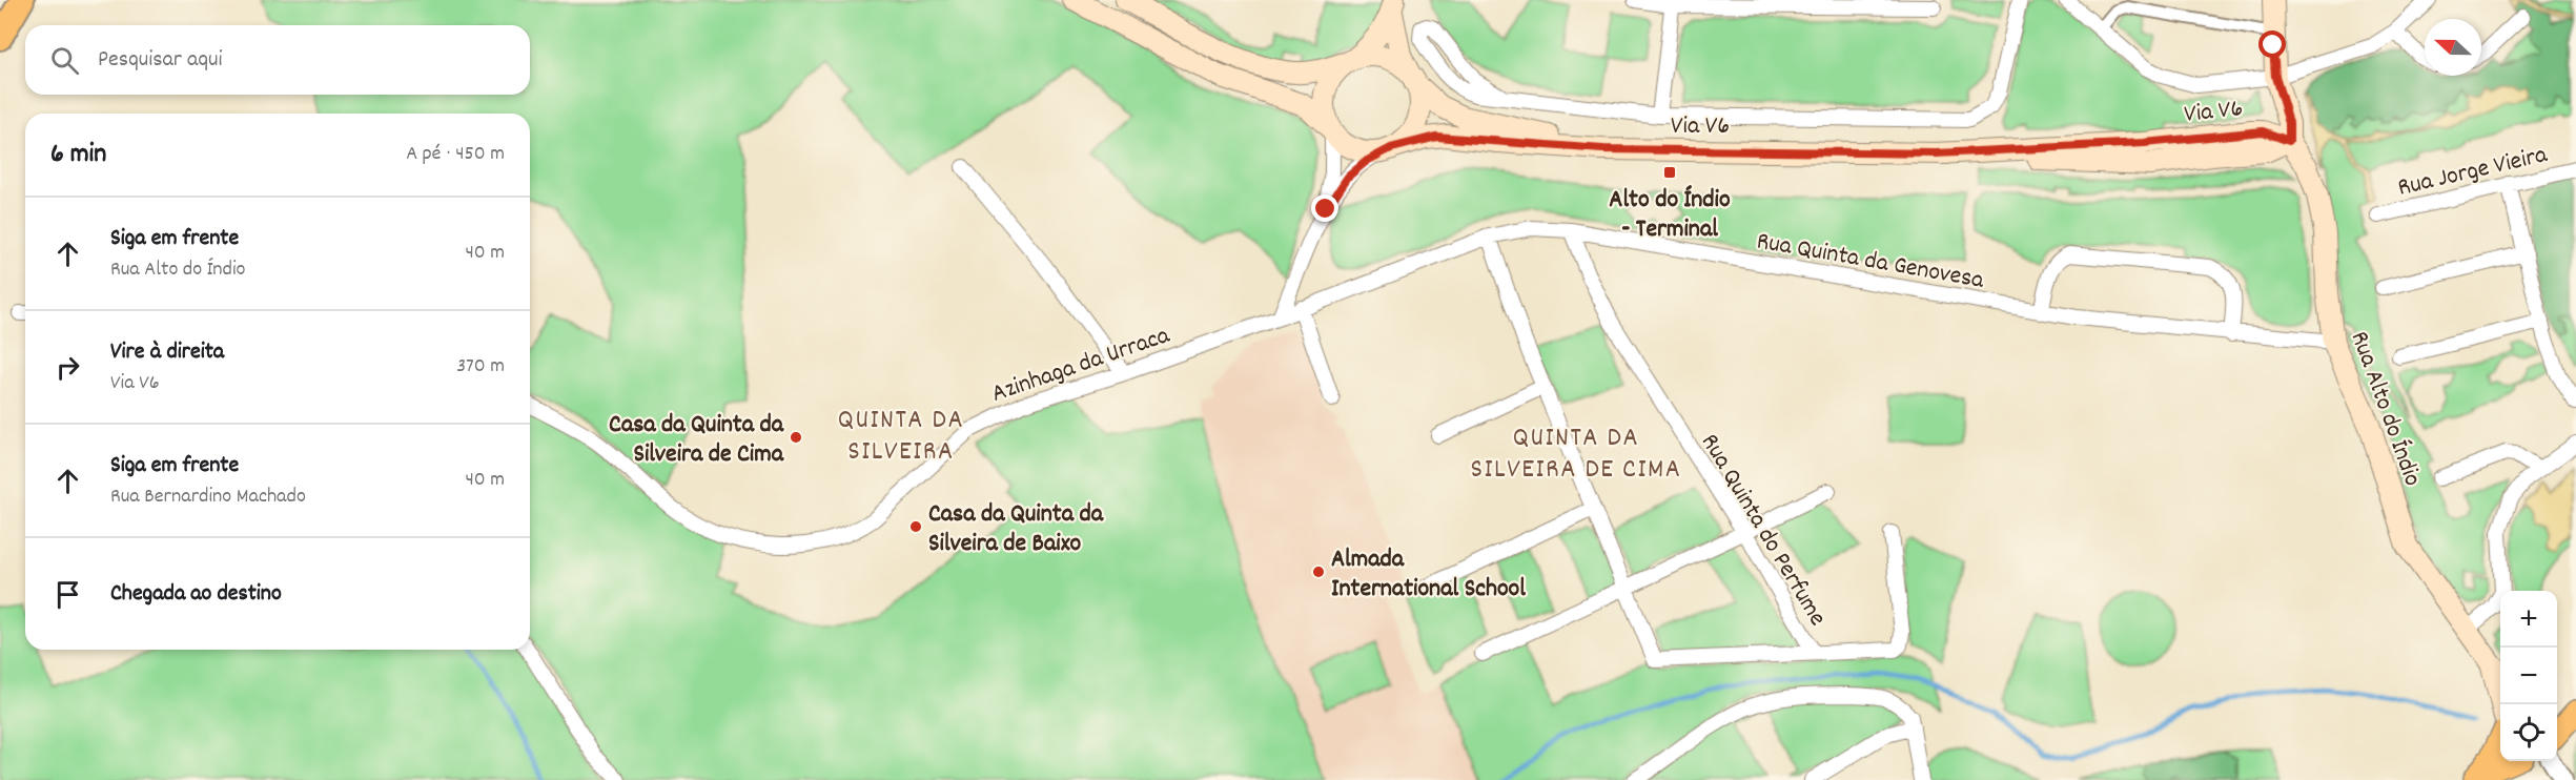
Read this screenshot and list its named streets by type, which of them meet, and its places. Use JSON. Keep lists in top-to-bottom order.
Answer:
{
  "streets": {
    "main road": ["Via V6", "Rua Alto do Índio"],
    "street": [
      "Rua Jorge Vieira",
      "Rua Quinta da Genovesa",
      "Azinhaga da Urraca",
      "Rua Quinta do Perfume"
    ]
  },
  "crossings": [
    ["Via V6", "Rua Alto do Índio"],
    ["Rua Quinta da Genovesa", "Azinhaga da Urraca"],
    ["Rua Quinta da Genovesa", "Rua Alto do Índio"],
    ["Rua Quinta da Genovesa", "Rua Quinta do Perfume"]
  ],
  "districts": ["QUINTA DA SILVEIRA", "QUINTA DA SILVEIRA DE CIMA"],
  "places": {
    "transit": ["Alto do Índio - Terminal"],
    "other": ["Casa da Quinta da Silveira de Cima", "Casa da Quinta da Silveira de Baixo", "Almada International School"]
  },
  "north": "left",
  "page": {
    "search": "Pesquisar aqui",
    "heading": ["6 min", "A pé · 450 m"],
    "list": [
      ["Siga em frente", "Rua Alto do Índio", "40 m"],
      ["Vire à direita", "Via V6", "370 m"],
      ["Siga em frente", "Rua Bernardino Machado", "40 m"],
      "Chegada ao destino"
    ],
    "map_buttons": ["+", "−"]
  }
}
